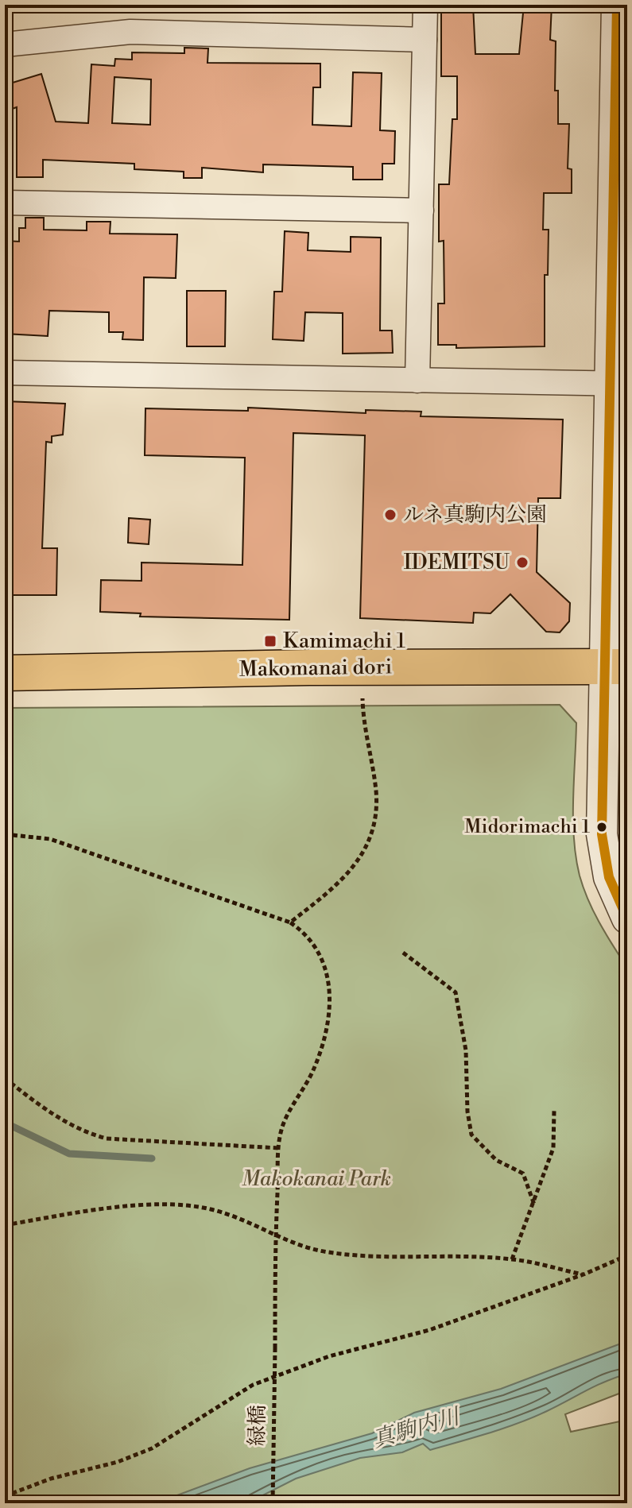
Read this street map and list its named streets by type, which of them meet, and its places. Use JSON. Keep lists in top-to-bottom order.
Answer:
{
  "streets": {
    "highway": ["Makomanai dori"],
    "path": ["緑橋"]
  },
  "water": ["真駒内川"],
  "parks": ["Makokanai Park"],
  "places": {
    "other": ["ルネ真駒内公園", "IDEMITSU", "Midorimachi 1"],
    "transit": ["Kamimachi 1"]
  }
}
